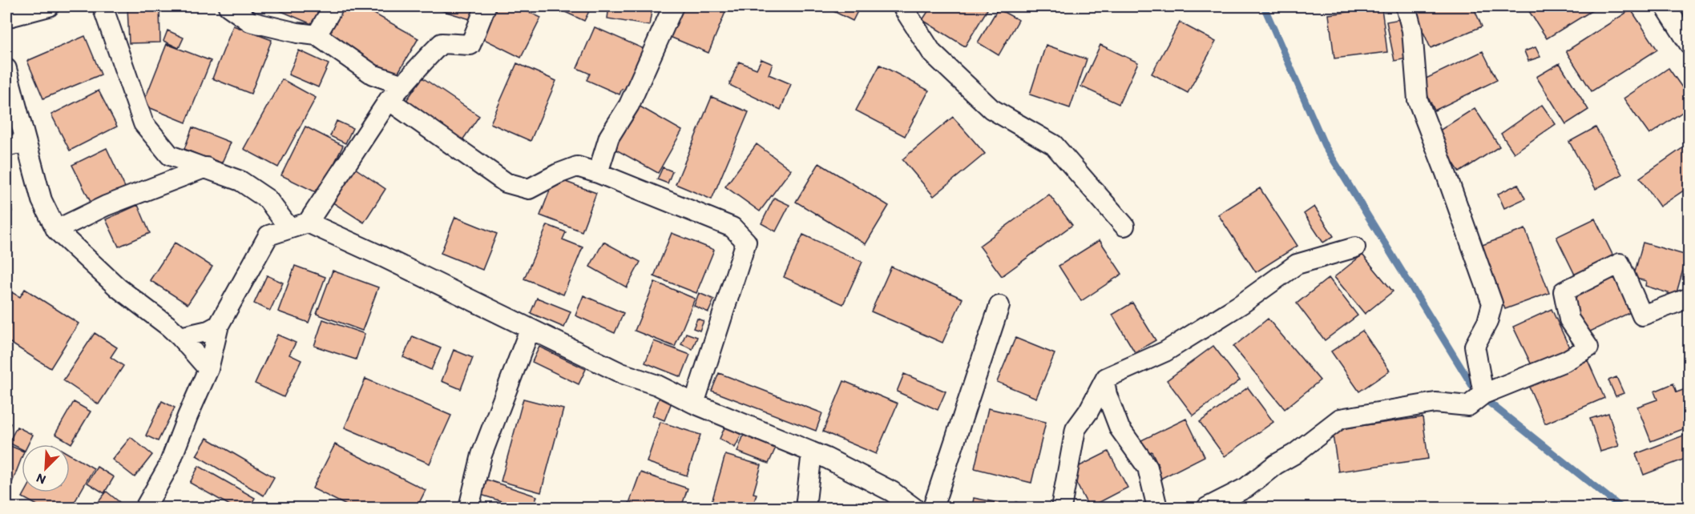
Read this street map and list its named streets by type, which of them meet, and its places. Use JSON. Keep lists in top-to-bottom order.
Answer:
{
  "north": "bottom left"
}
